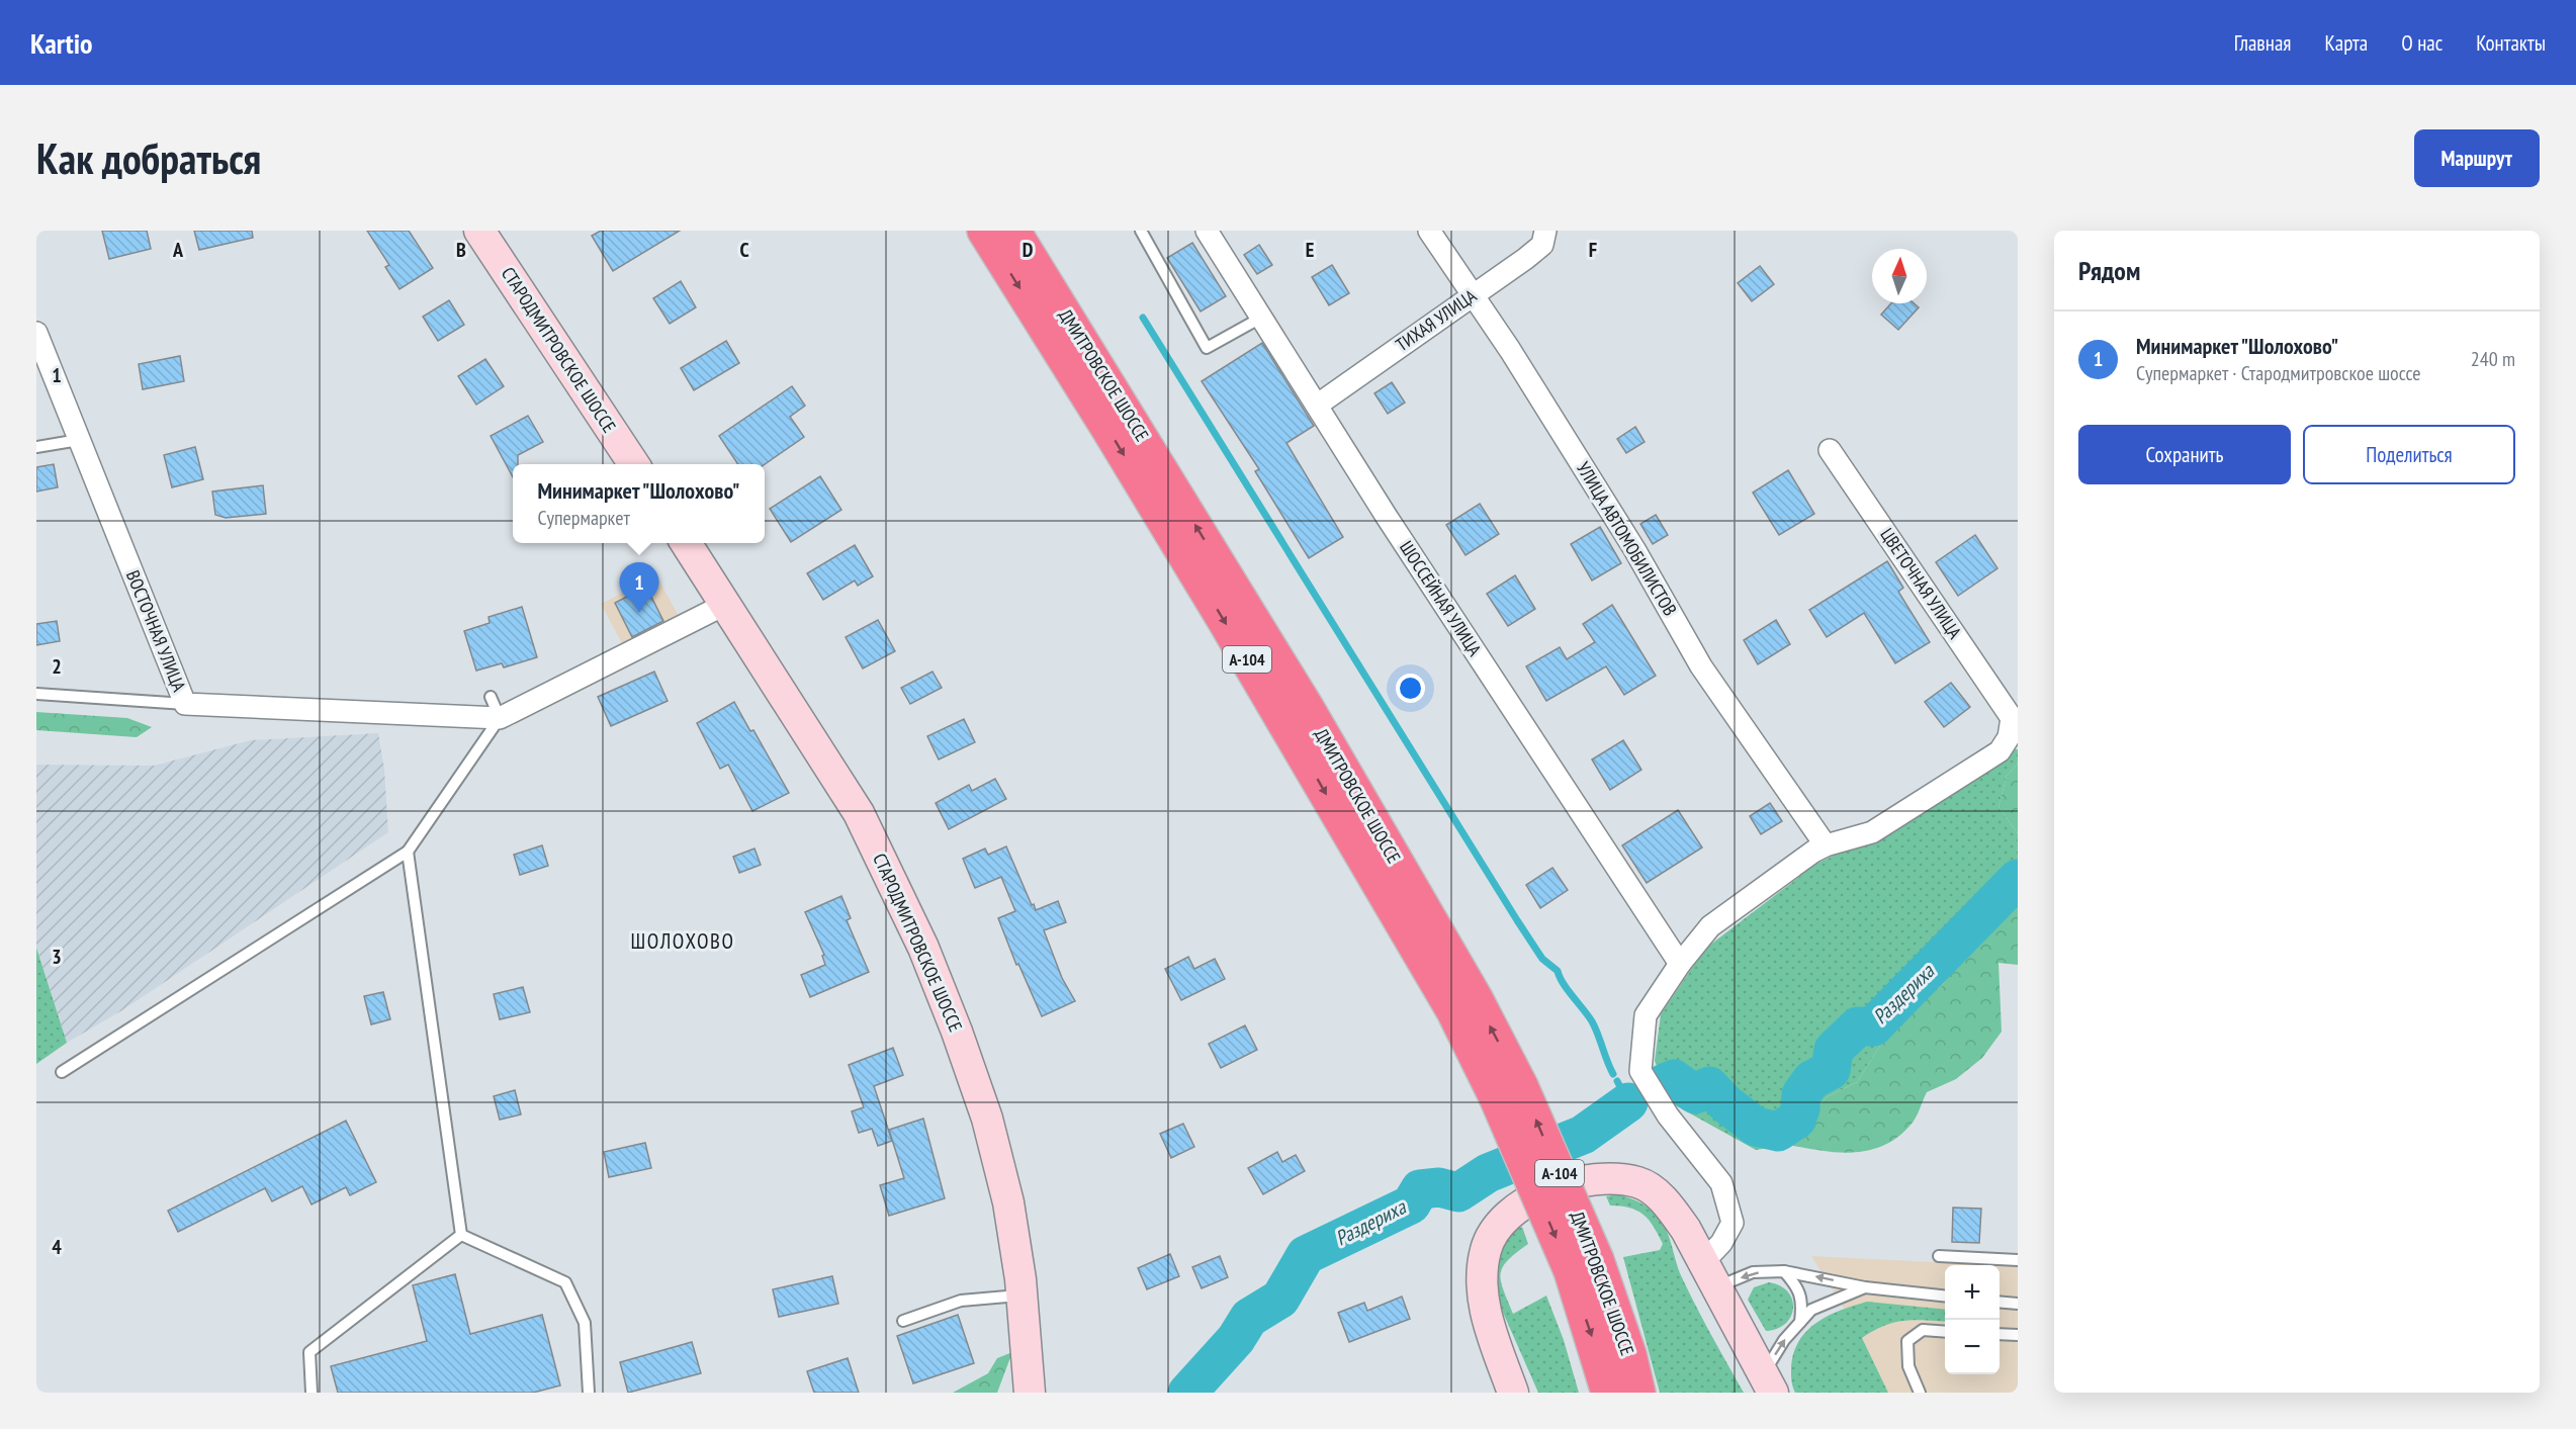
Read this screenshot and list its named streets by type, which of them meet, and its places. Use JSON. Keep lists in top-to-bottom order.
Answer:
{
  "streets": {
    "highway": ["ДМИТРОВСКОЕ ШОССЕ", "А-104"],
    "street": [
      "ТИХАЯ УЛИЦА",
      "СТАРОДМИТРОВСКОЕ ШОССЕ",
      "УЛИЦА АВТОМОБИЛИСТОВ",
      "ЦВЕТОЧНАЯ УЛИЦА",
      "ШОССЕЙНАЯ УЛИЦА",
      "ВОСТОЧНАЯ УЛИЦА"
    ]
  },
  "crossings": [
    ["ТИХАЯ УЛИЦА", "УЛИЦА АВТОМОБИЛИСТОВ"],
    ["ТИХАЯ УЛИЦА", "ШОССЕЙНАЯ УЛИЦА"],
    ["УЛИЦА АВТОМОБИЛИСТОВ", "ЦВЕТОЧНАЯ УЛИЦА"]
  ],
  "districts": ["ШОЛОХОВО"],
  "water": ["Раздериха"],
  "north": "top",
  "page": {
    "header": "Kartio",
    "nav": [
      "Главная",
      "Карта",
      "О нас",
      "Контакты"
    ],
    "buttons": [
      "Маршрут",
      ["Сохранить", "Поделиться"]
    ],
    "title": "Как добраться",
    "heading": "Рядом",
    "list": [
      {
        "mark": "1",
        "name": "Минимаркет \"Шолохово\"",
        "note": "Супермаркет · Стародмитровское шоссе",
        "value": "240 m"
      }
    ],
    "popup": ["Минимаркет \"Шолохово\"", "Супермаркет"],
    "pins": "1",
    "map_buttons": ["+", "−"]
  },
  "grid": {
    "columns": [
      "A",
      "B",
      "C",
      "D",
      "E",
      "F"
    ],
    "rows": [
      "1",
      "2",
      "3",
      "4"
    ]
  }
}
